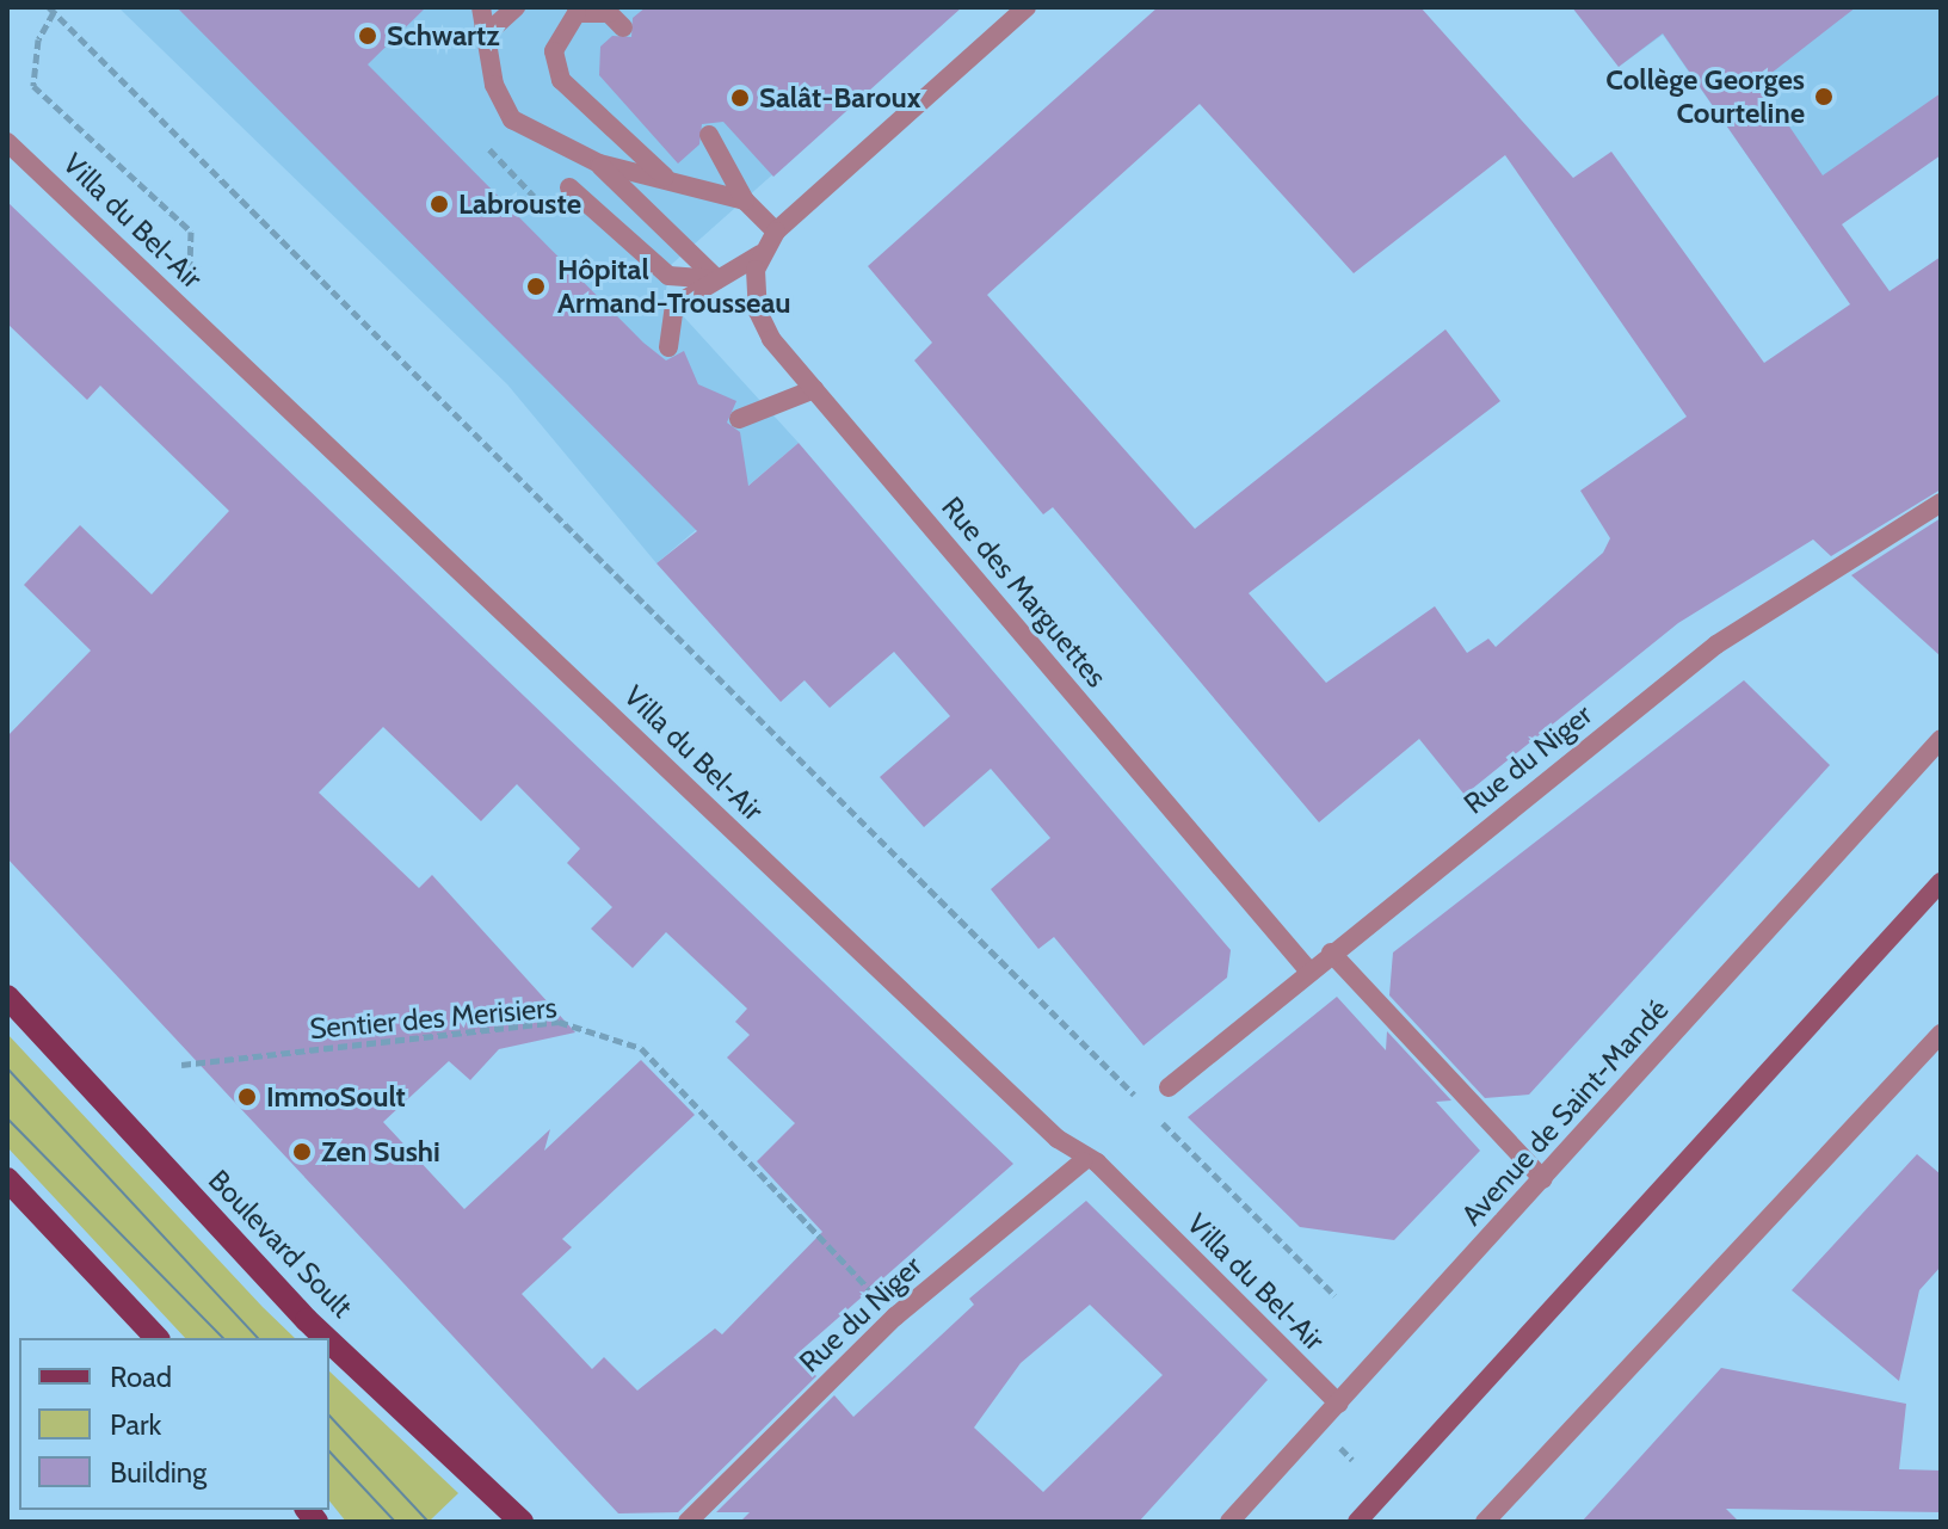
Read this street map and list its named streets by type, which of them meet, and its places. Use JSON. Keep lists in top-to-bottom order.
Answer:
{
  "streets": {
    "main road": ["Boulevard Soult"],
    "street": [
      "Villa du Bel-Air",
      "Rue des Marguettes",
      "Rue du Niger",
      "Avenue de Saint-Mandé"
    ],
    "path": ["Sentier des Merisiers"]
  },
  "crossings": [
    ["Villa du Bel-Air", "Rue du Niger"],
    ["Villa du Bel-Air", "Avenue de Saint-Mandé"],
    ["Rue des Marguettes", "Rue du Niger"]
  ],
  "places": [
    "Schwartz",
    "Collège Georges Courteline",
    "Salât-Baroux",
    "Labrouste",
    "Hôpital Armand-Trousseau",
    "ImmoSoult",
    "Zen Sushi"
  ],
  "legend": ["Road", "Park", "Building"]
}
